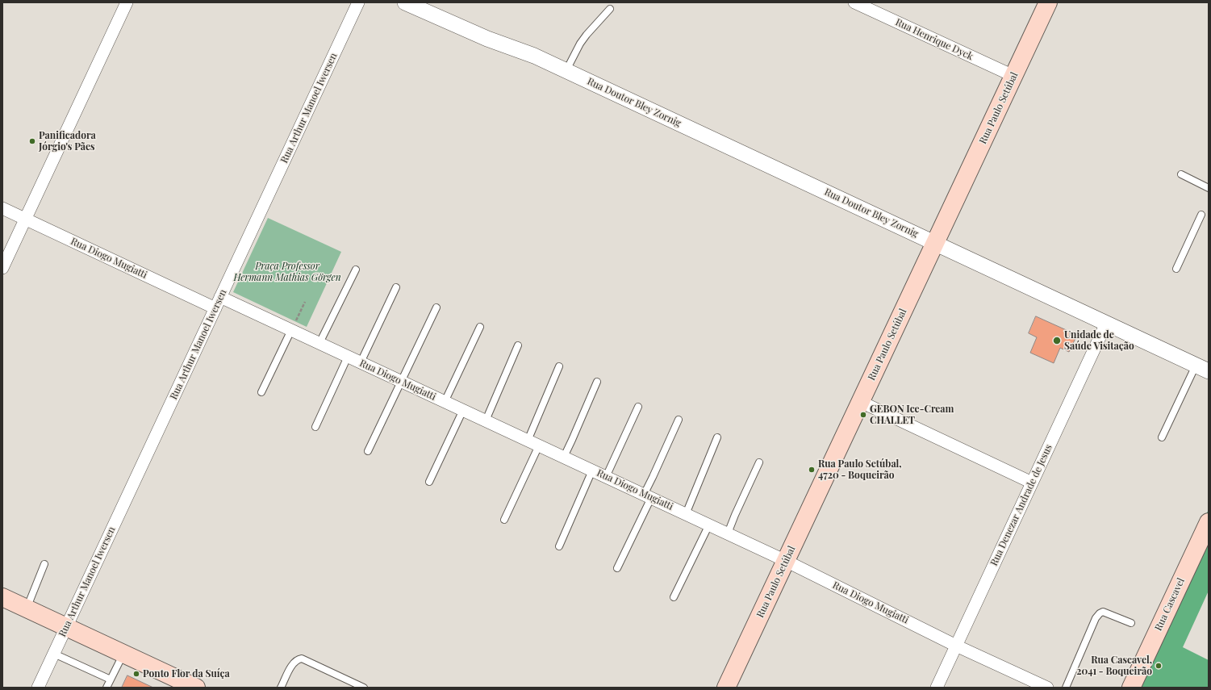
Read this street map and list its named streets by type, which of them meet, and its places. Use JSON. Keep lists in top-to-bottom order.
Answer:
{
  "streets": {
    "main road": ["Rua Paulo Setúbal", "Rua Cascavel"],
    "street": [
      "Rua Henrique Dyck",
      "Rua Doutor Bley Zornig",
      "Rua Arthur Manoel Iwersen",
      "Rua Diogo Mugiatti",
      "Rua Denezar Andrade de Jesus"
    ]
  },
  "crossings": [
    ["Rua Henrique Dyck", "Rua Paulo Setúbal"],
    ["Rua Doutor Bley Zornig", "Rua Paulo Setúbal"],
    ["Rua Doutor Bley Zornig", "Rua Denezar Andrade de Jesus"],
    ["Rua Arthur Manoel Iwersen", "Rua Diogo Mugiatti"],
    ["Rua Paulo Setúbal", "Rua Diogo Mugiatti"],
    ["Rua Diogo Mugiatti", "Rua Denezar Andrade de Jesus"]
  ],
  "parks": ["Praça Professor Hermann Mathias Görgen"],
  "places": [
    "Panificadora Jórgio's Pães",
    "Unidade de Saúde Visitação",
    "GEBON Ice-Cream CHALLET",
    "Rua Paulo Setúbal, 4720 - Boqueirão",
    "Rua Cascavel, 2041 - Boqueirão",
    "Ponto Flor da Suíça"
  ]
}
